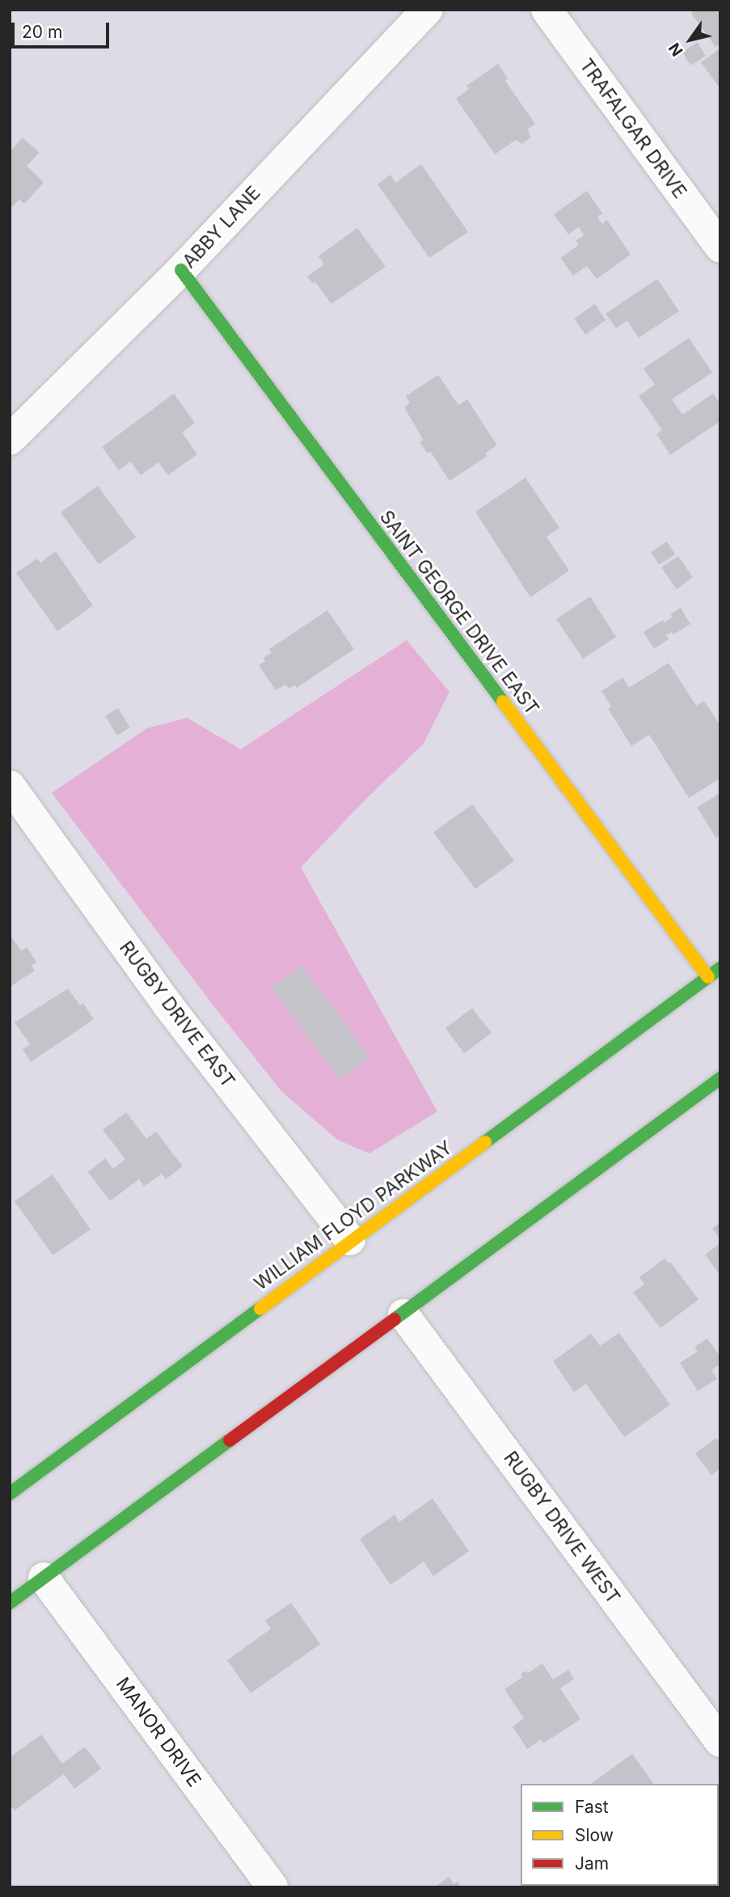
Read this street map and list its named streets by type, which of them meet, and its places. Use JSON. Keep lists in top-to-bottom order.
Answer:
{
  "streets": {
    "main road": ["SAINT GEORGE DRIVE EAST", "WILLIAM FLOYD PARKWAY"],
    "street": [
      "TRAFALGAR DRIVE",
      "ABBY LANE",
      "RUGBY DRIVE EAST",
      "RUGBY DRIVE WEST",
      "MANOR DRIVE"
    ]
  },
  "crossings": [
    ["ABBY LANE", "SAINT GEORGE DRIVE EAST"],
    ["SAINT GEORGE DRIVE EAST", "WILLIAM FLOYD PARKWAY"],
    ["RUGBY DRIVE EAST", "WILLIAM FLOYD PARKWAY"]
  ],
  "legend": ["Fast", "Slow", "Jam"],
  "scale_bar": "20 m",
  "north": "bottom left"
}
